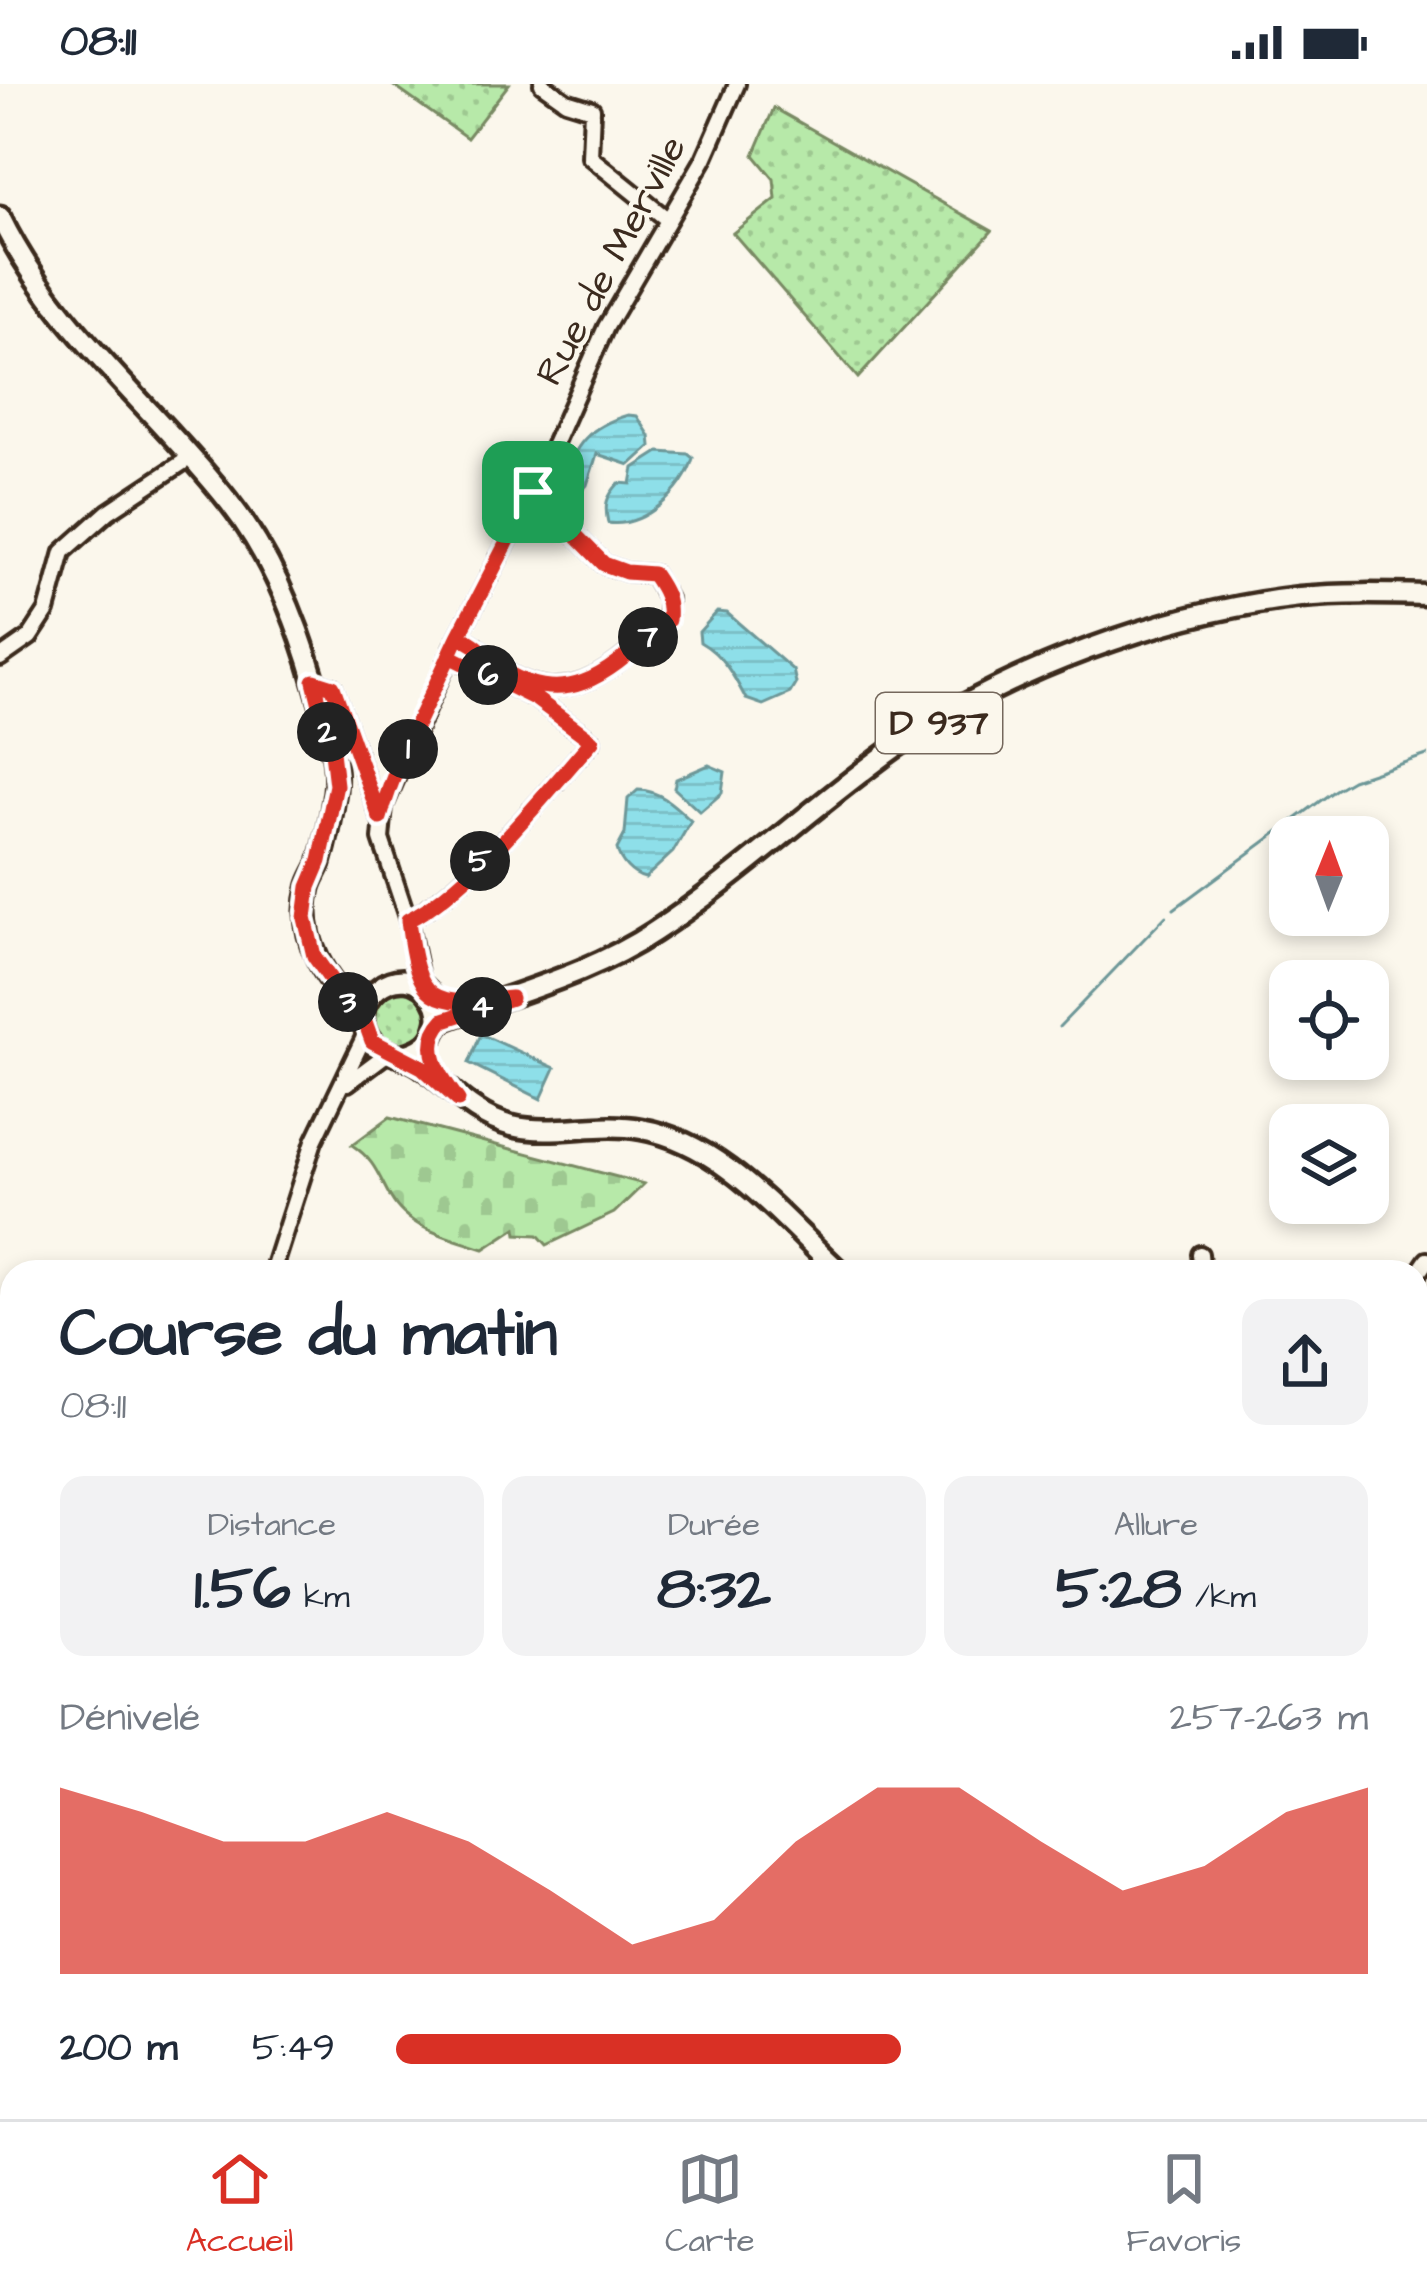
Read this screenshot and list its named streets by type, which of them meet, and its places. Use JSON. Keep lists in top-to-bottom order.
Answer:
{
  "streets": {
    "main road": ["D 937"],
    "street": ["Rue de Merville"]
  },
  "north": "top",
  "page": {
    "status": "08:11",
    "pins": [
      "7",
      "6",
      "2",
      "1",
      "5",
      "3",
      "4"
    ],
    "heading": ["Course du matin", "08:11"],
    "stats": [
      ["Distance", "1.56 km"],
      ["Durée", "8:32"],
      ["Allure", "5:28 /km"]
    ],
    "chart": ["Dénivelé", "257–263 m"],
    "list": [
      {
        "name": "200 m",
        "note": "5:49"
      }
    ],
    "tabs": ["Accueil", "Carte", "Favoris"]
  }
}
